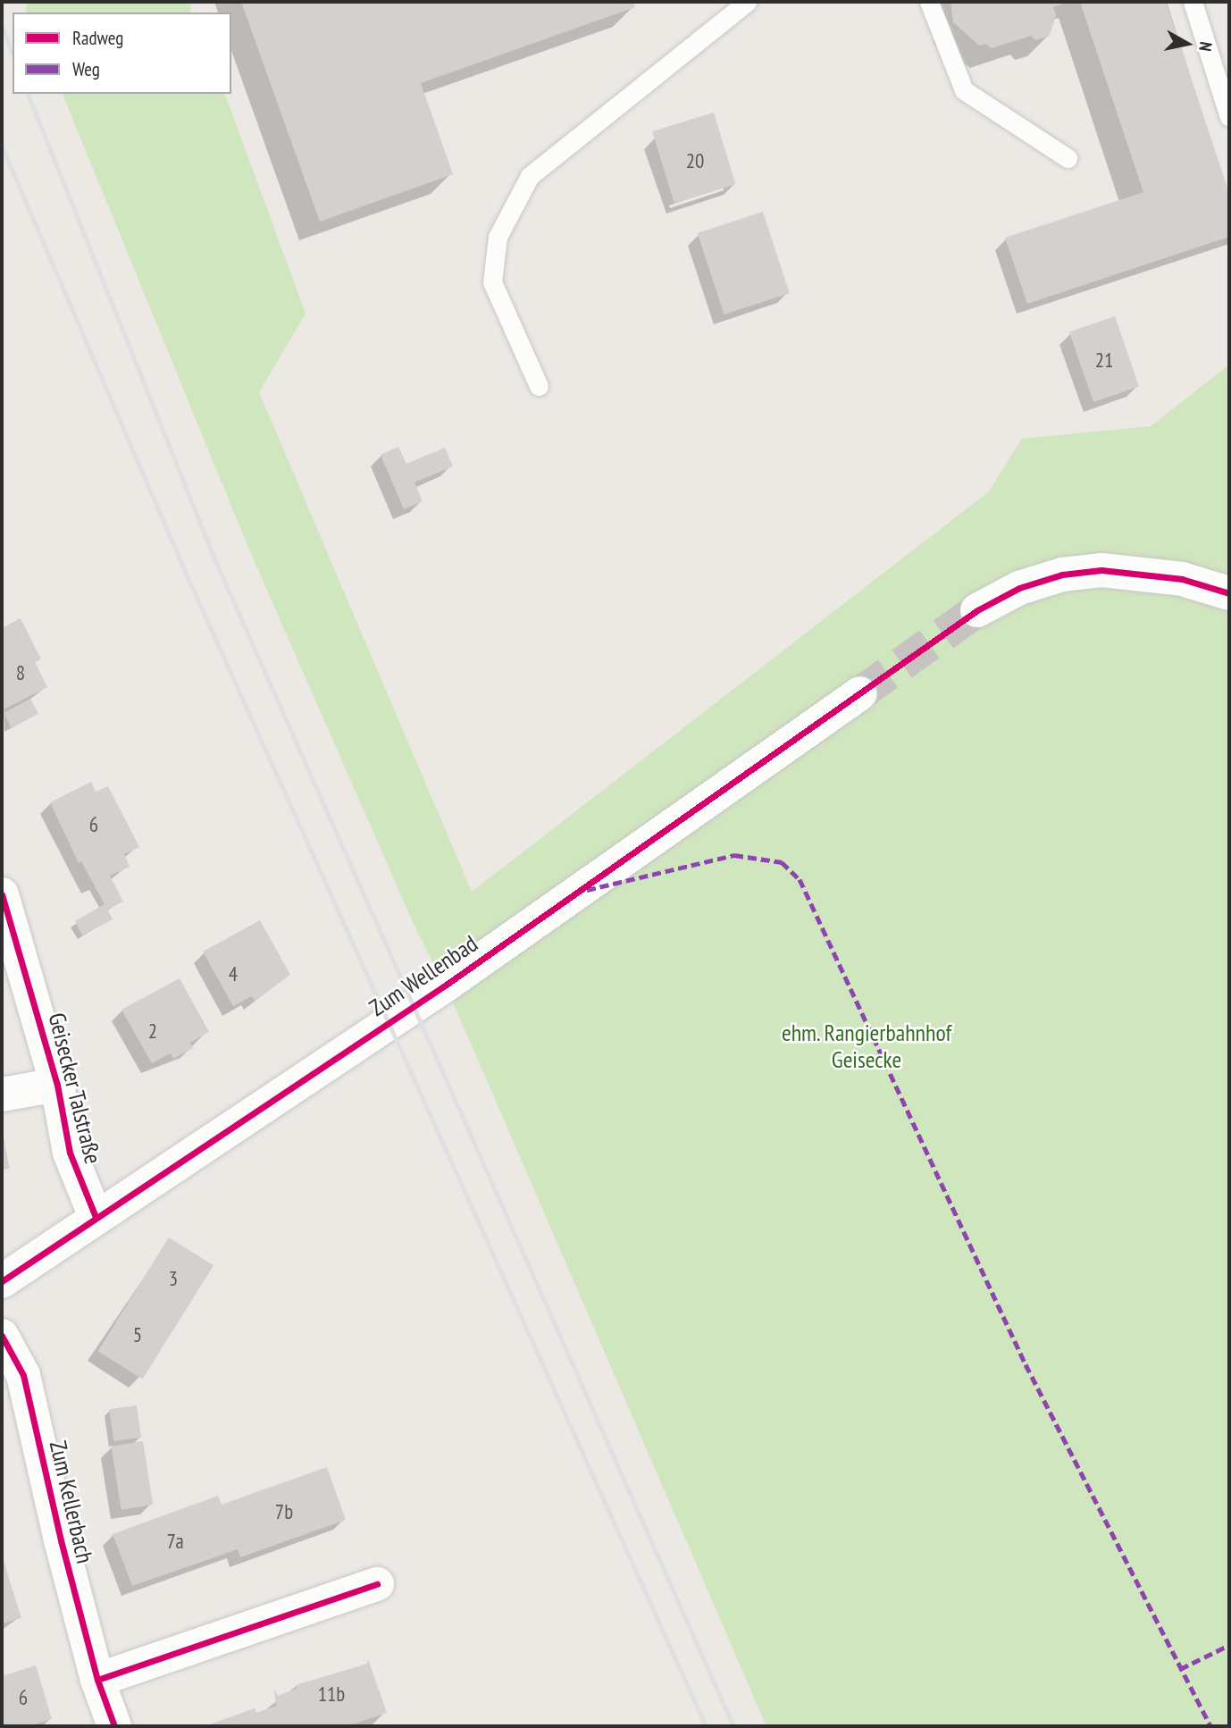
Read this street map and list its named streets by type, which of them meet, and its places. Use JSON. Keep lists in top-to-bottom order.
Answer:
{
  "streets": {
    "main road": ["Zum Wellenbad", "Geisecker Talstraße", "Zum Kellerbach"]
  },
  "crossings": [
    ["Zum Wellenbad", "Geisecker Talstraße"]
  ],
  "parks": ["ehm. Rangierbahnhof Geisecke"],
  "house_numbers": [
    "20",
    "21",
    "8",
    "6",
    "4",
    "2",
    "3",
    "5",
    "7b",
    "7a",
    "11b",
    "6"
  ],
  "legend": ["Radweg", "Weg"],
  "north": "right"
}
